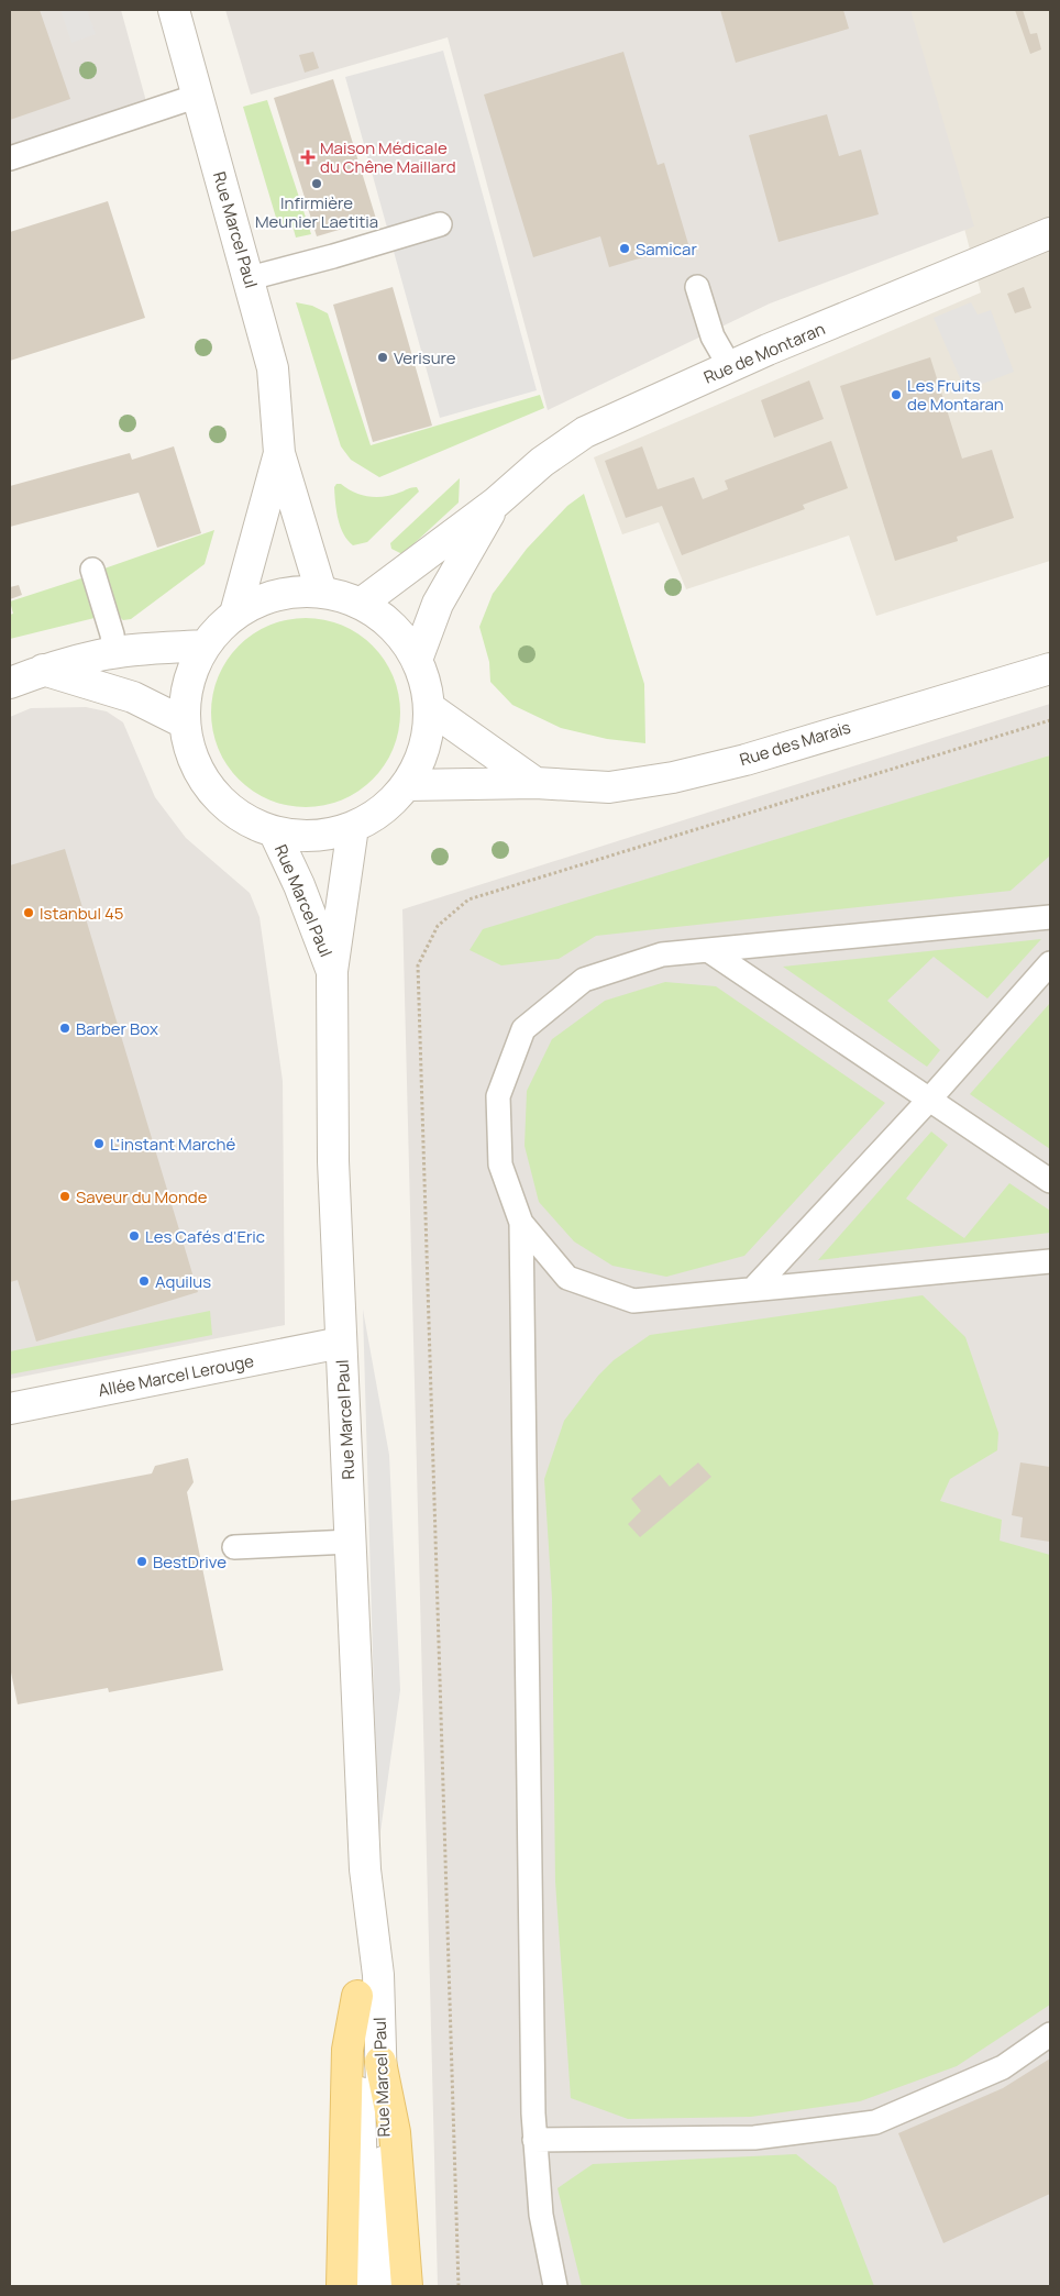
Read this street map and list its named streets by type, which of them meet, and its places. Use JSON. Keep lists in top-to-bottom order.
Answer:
{
  "streets": {
    "street": [
      "Rue Marcel Paul",
      "Rue de Montaran",
      "Rue des Marais",
      "Allée Marcel Lerouge"
    ]
  },
  "crossings": [
    ["Rue Marcel Paul", "Allée Marcel Lerouge"]
  ],
  "places": {
    "health": ["Maison Médicale du Chêne Maillard"],
    "other": [
      "Infirmière Meunier Laetitia",
      "Samicar",
      "Verisure",
      "Les Fruits de Montaran",
      "Istanbul 45",
      "Barber Box",
      "L'instant Marché",
      "Saveur du Monde",
      "Les Cafés d'Eric",
      "Aquilus",
      "BestDrive"
    ]
  }
}
